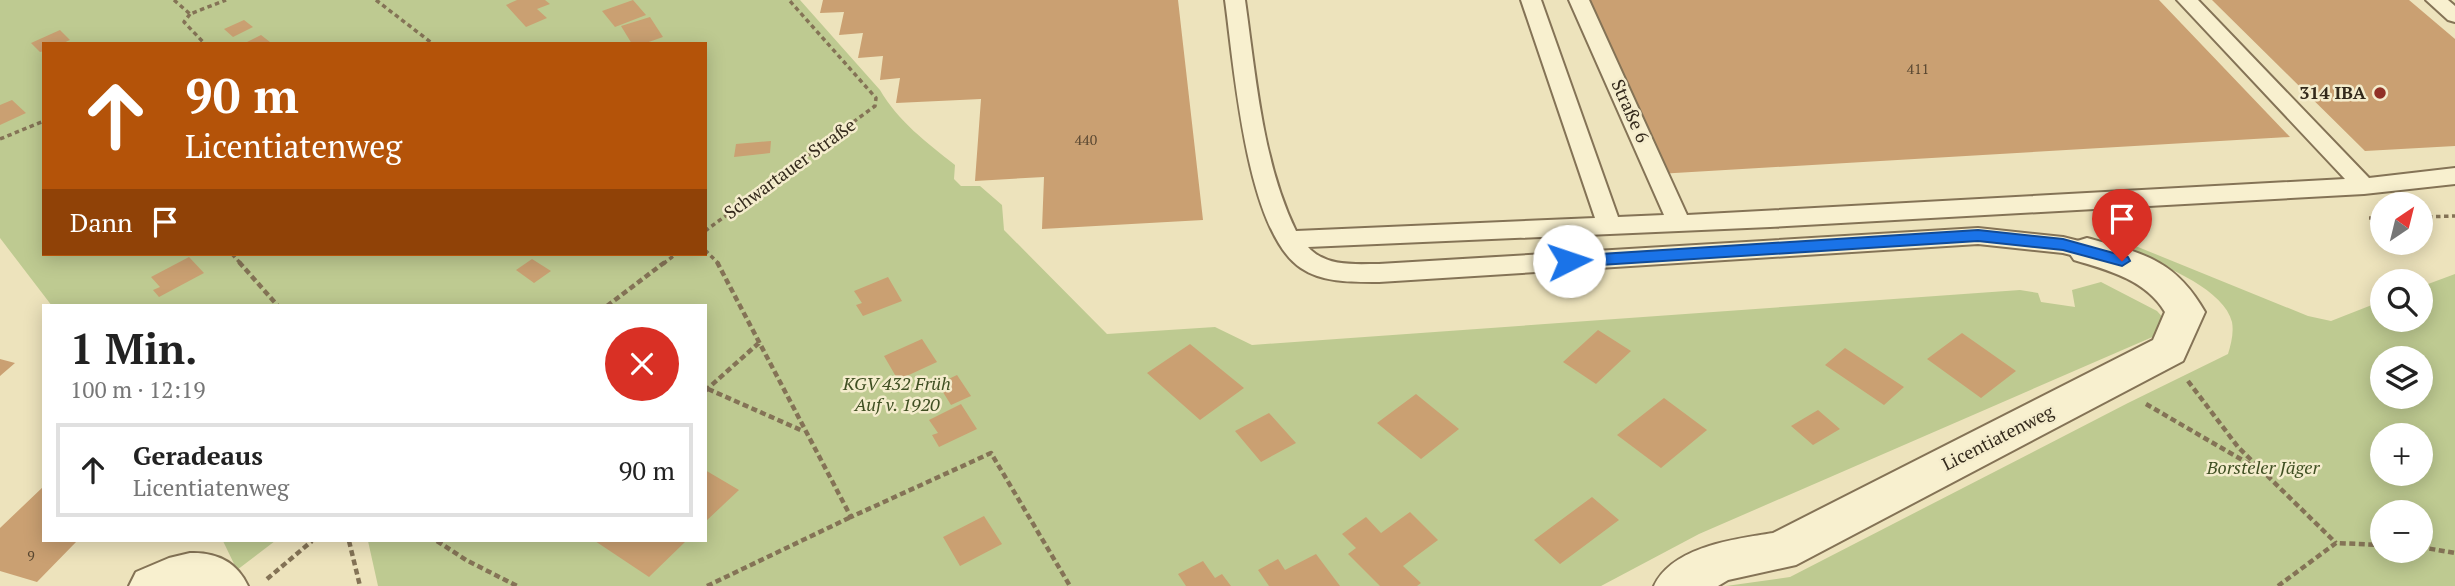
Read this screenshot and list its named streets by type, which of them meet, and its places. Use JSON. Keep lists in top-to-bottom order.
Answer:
{
  "streets": {
    "street": ["Licentiatenweg"],
    "lane": ["Straße 6"],
    "path": ["Schwartauer Straße"]
  },
  "parks": ["KGV 432 Früh Auf v. 1920", "Borsteler Jäger"],
  "places": ["314 IBA"],
  "house_numbers": ["411", "440", "9"],
  "north": "top right",
  "page": {
    "turn": ["90 m", "Licentiatenweg"],
    "then": "Dann",
    "map_buttons": ["+", "−"],
    "heading": ["1 Min.", "100 m · 12:19"],
    "list": [
      {
        "name": "Geradeaus",
        "note": "Licentiatenweg",
        "value": "90 m"
      }
    ]
  }
}
